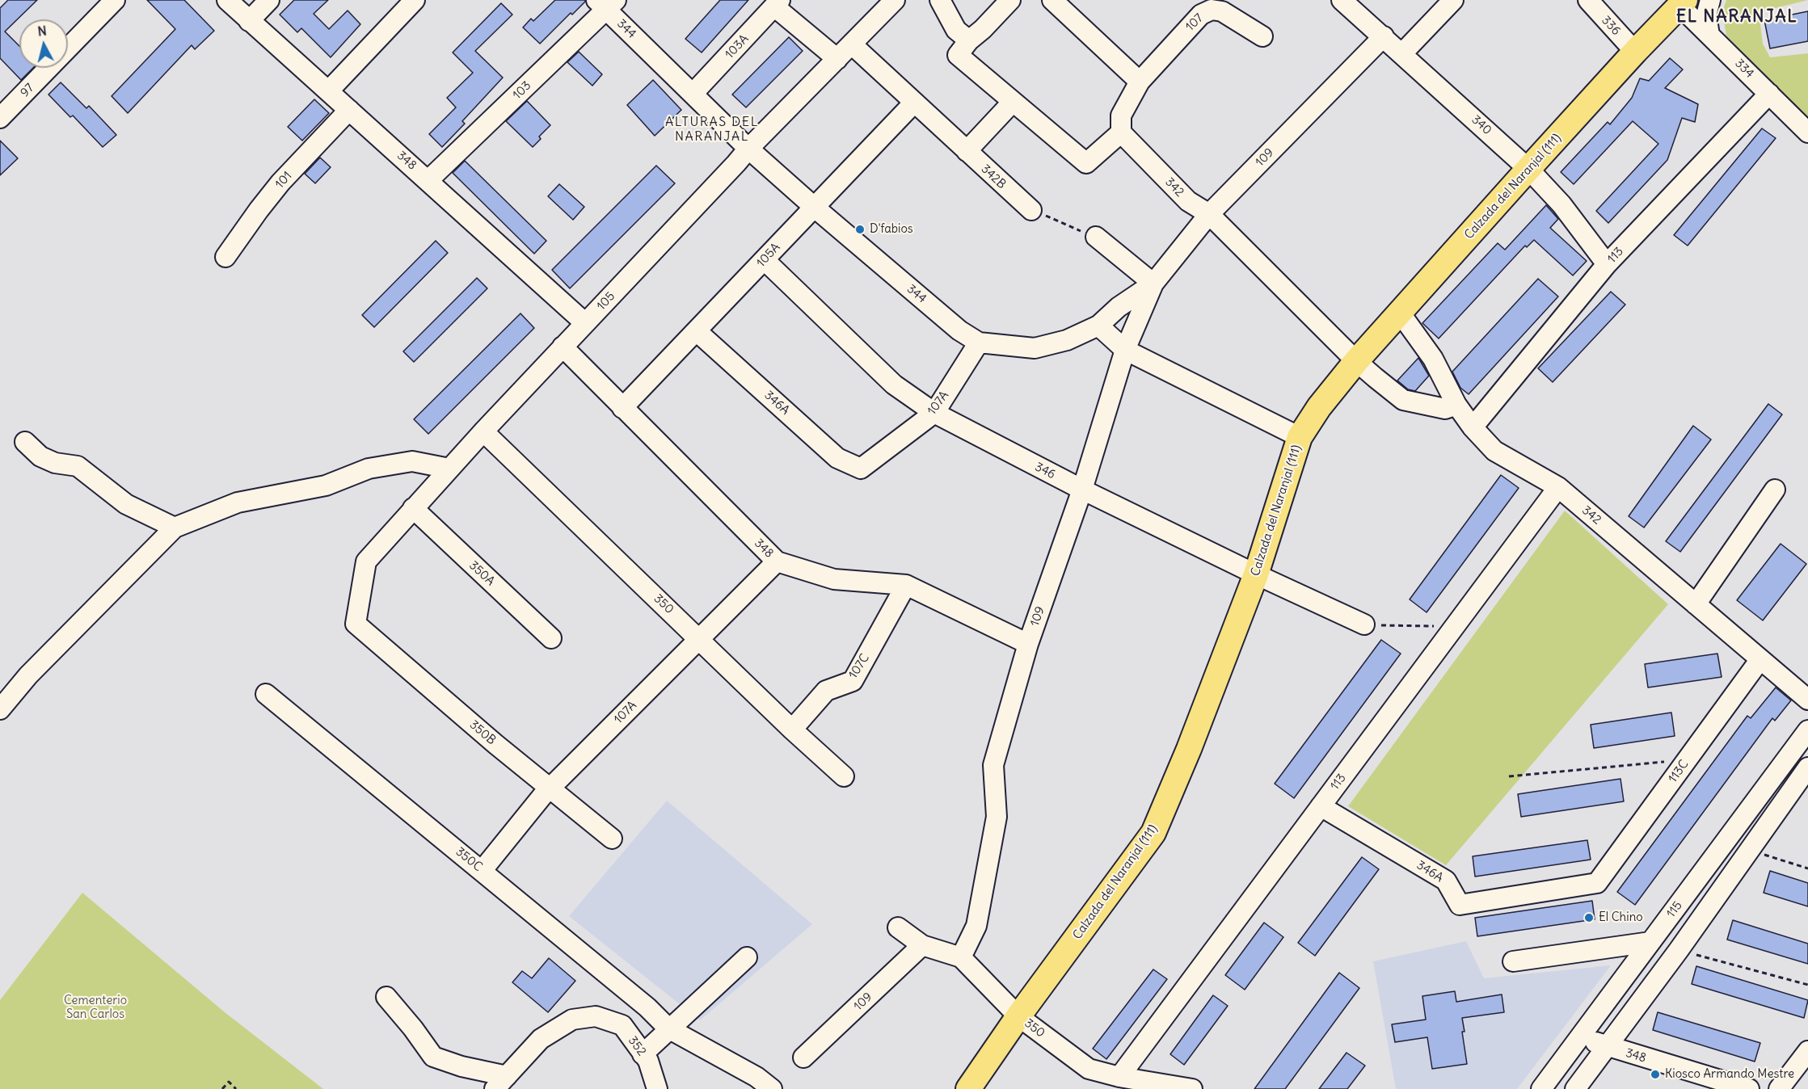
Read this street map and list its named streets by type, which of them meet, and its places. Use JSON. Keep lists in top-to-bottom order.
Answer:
{
  "streets": {
    "main road": ["Calzada del Naranjal (111)"],
    "street": [
      "107",
      "336",
      "344",
      "103A",
      "334",
      "97",
      "103",
      "340",
      "109",
      "348",
      "342B",
      "101",
      "342",
      "105A",
      "113",
      "105",
      "346A",
      "107A",
      "346",
      "350A",
      "350",
      "107C",
      "350B",
      "113C",
      "350C",
      "115",
      "352"
    ]
  },
  "crossings": [
    ["336", "Calzada del Naranjal (111)"],
    ["344", "103A"],
    ["344", "103"],
    ["344", "109"],
    ["344", "105A"],
    ["344", "105"],
    ["344", "107A"],
    ["334", "Calzada del Naranjal (111)"],
    ["334", "113"],
    ["103", "348"],
    ["340", "109"],
    ["340", "Calzada del Naranjal (111)"],
    ["340", "113"],
    ["109", "348"],
    ["109", "342"],
    ["109", "346"],
    ["109", "350"],
    ["348", "101"],
    ["348", "105A"],
    ["348", "105"],
    ["348", "107A"],
    ["348", "107C"],
    ["348", "115"],
    ["342B", "105A"],
    ["342B", "105"],
    ["Calzada del Naranjal (111)", "342"],
    ["Calzada del Naranjal (111)", "346"],
    ["Calzada del Naranjal (111)", "350"],
    ["342", "113"],
    ["342", "113C"],
    ["105A", "346A"],
    ["105A", "346"],
    ["113", "346A"],
    ["113", "350"],
    ["105", "350A"],
    ["105", "350"],
    ["105", "350B"],
    ["346A", "107A"],
    ["346A", "113C"],
    ["107A", "346"],
    ["107A", "350"],
    ["107A", "350B"],
    ["107A", "350C"],
    ["350", "107C"]
  ],
  "districts": ["EL NARANJAL", "ALTURAS DEL NARANJAL"],
  "parks": ["Cementerio San Carlos"],
  "places": ["D'fabios", "El Chino", "Kiosco Armando Mestre"],
  "north": "top"
}
